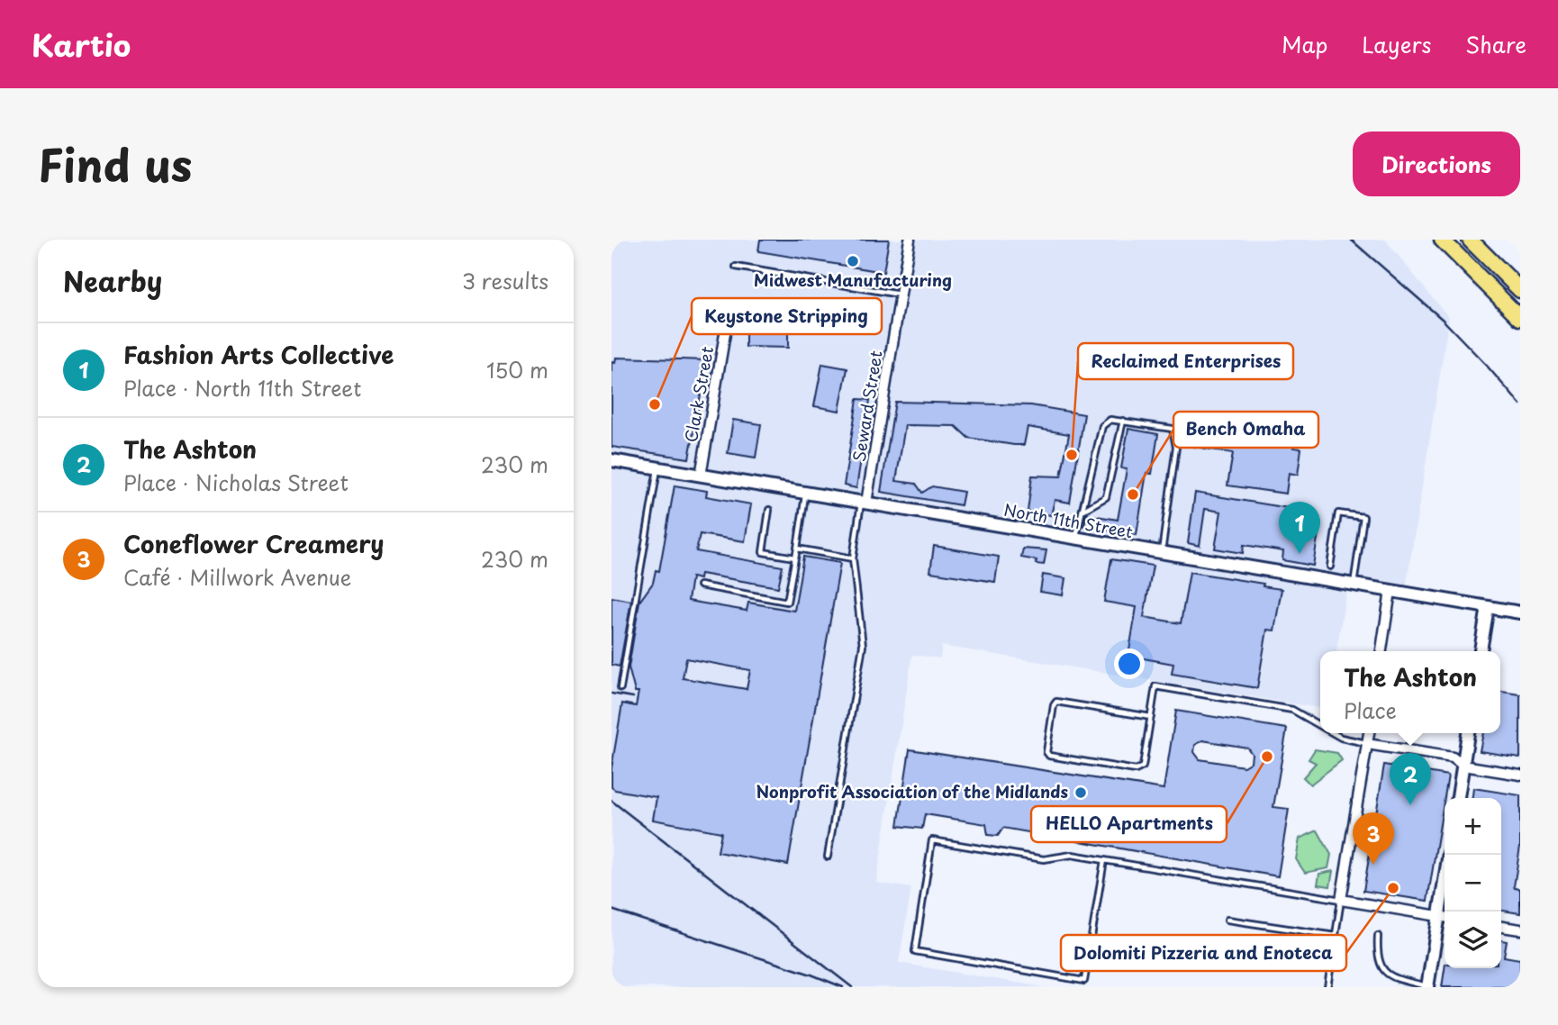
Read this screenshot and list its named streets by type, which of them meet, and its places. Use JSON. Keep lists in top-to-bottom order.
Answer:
{
  "streets": {
    "street": ["Clark Street", "Seward Street", "North 11th Street"]
  },
  "crossings": [
    ["Clark Street", "North 11th Street"],
    ["Seward Street", "North 11th Street"]
  ],
  "places": [
    "Midwest Manufacturing",
    "Keystone Stripping",
    "Reclaimed Enterprises",
    "Bench Omaha",
    "HELLO Apartments",
    "Nonprofit Association of the Midlands",
    "Dolomiti Pizzeria and Enoteca"
  ],
  "page": {
    "header": "Kartio",
    "nav": ["Map", "Layers", "Share"],
    "title": "Find us",
    "buttons": "Directions",
    "heading": ["Nearby", "3 results"],
    "list": [
      {
        "mark": "1",
        "name": "Fashion Arts Collective",
        "note": "Place · North 11th Street",
        "value": "150 m"
      },
      {
        "mark": "2",
        "name": "The Ashton",
        "note": "Place · Nicholas Street",
        "value": "230 m"
      },
      {
        "mark": "3",
        "name": "Coneflower Creamery",
        "note": "Café · Millwork Avenue",
        "value": "230 m"
      }
    ],
    "pins": ["1", "2", "3"],
    "popup": ["The Ashton", "Place"],
    "map_buttons": ["+", "−"]
  }
}
